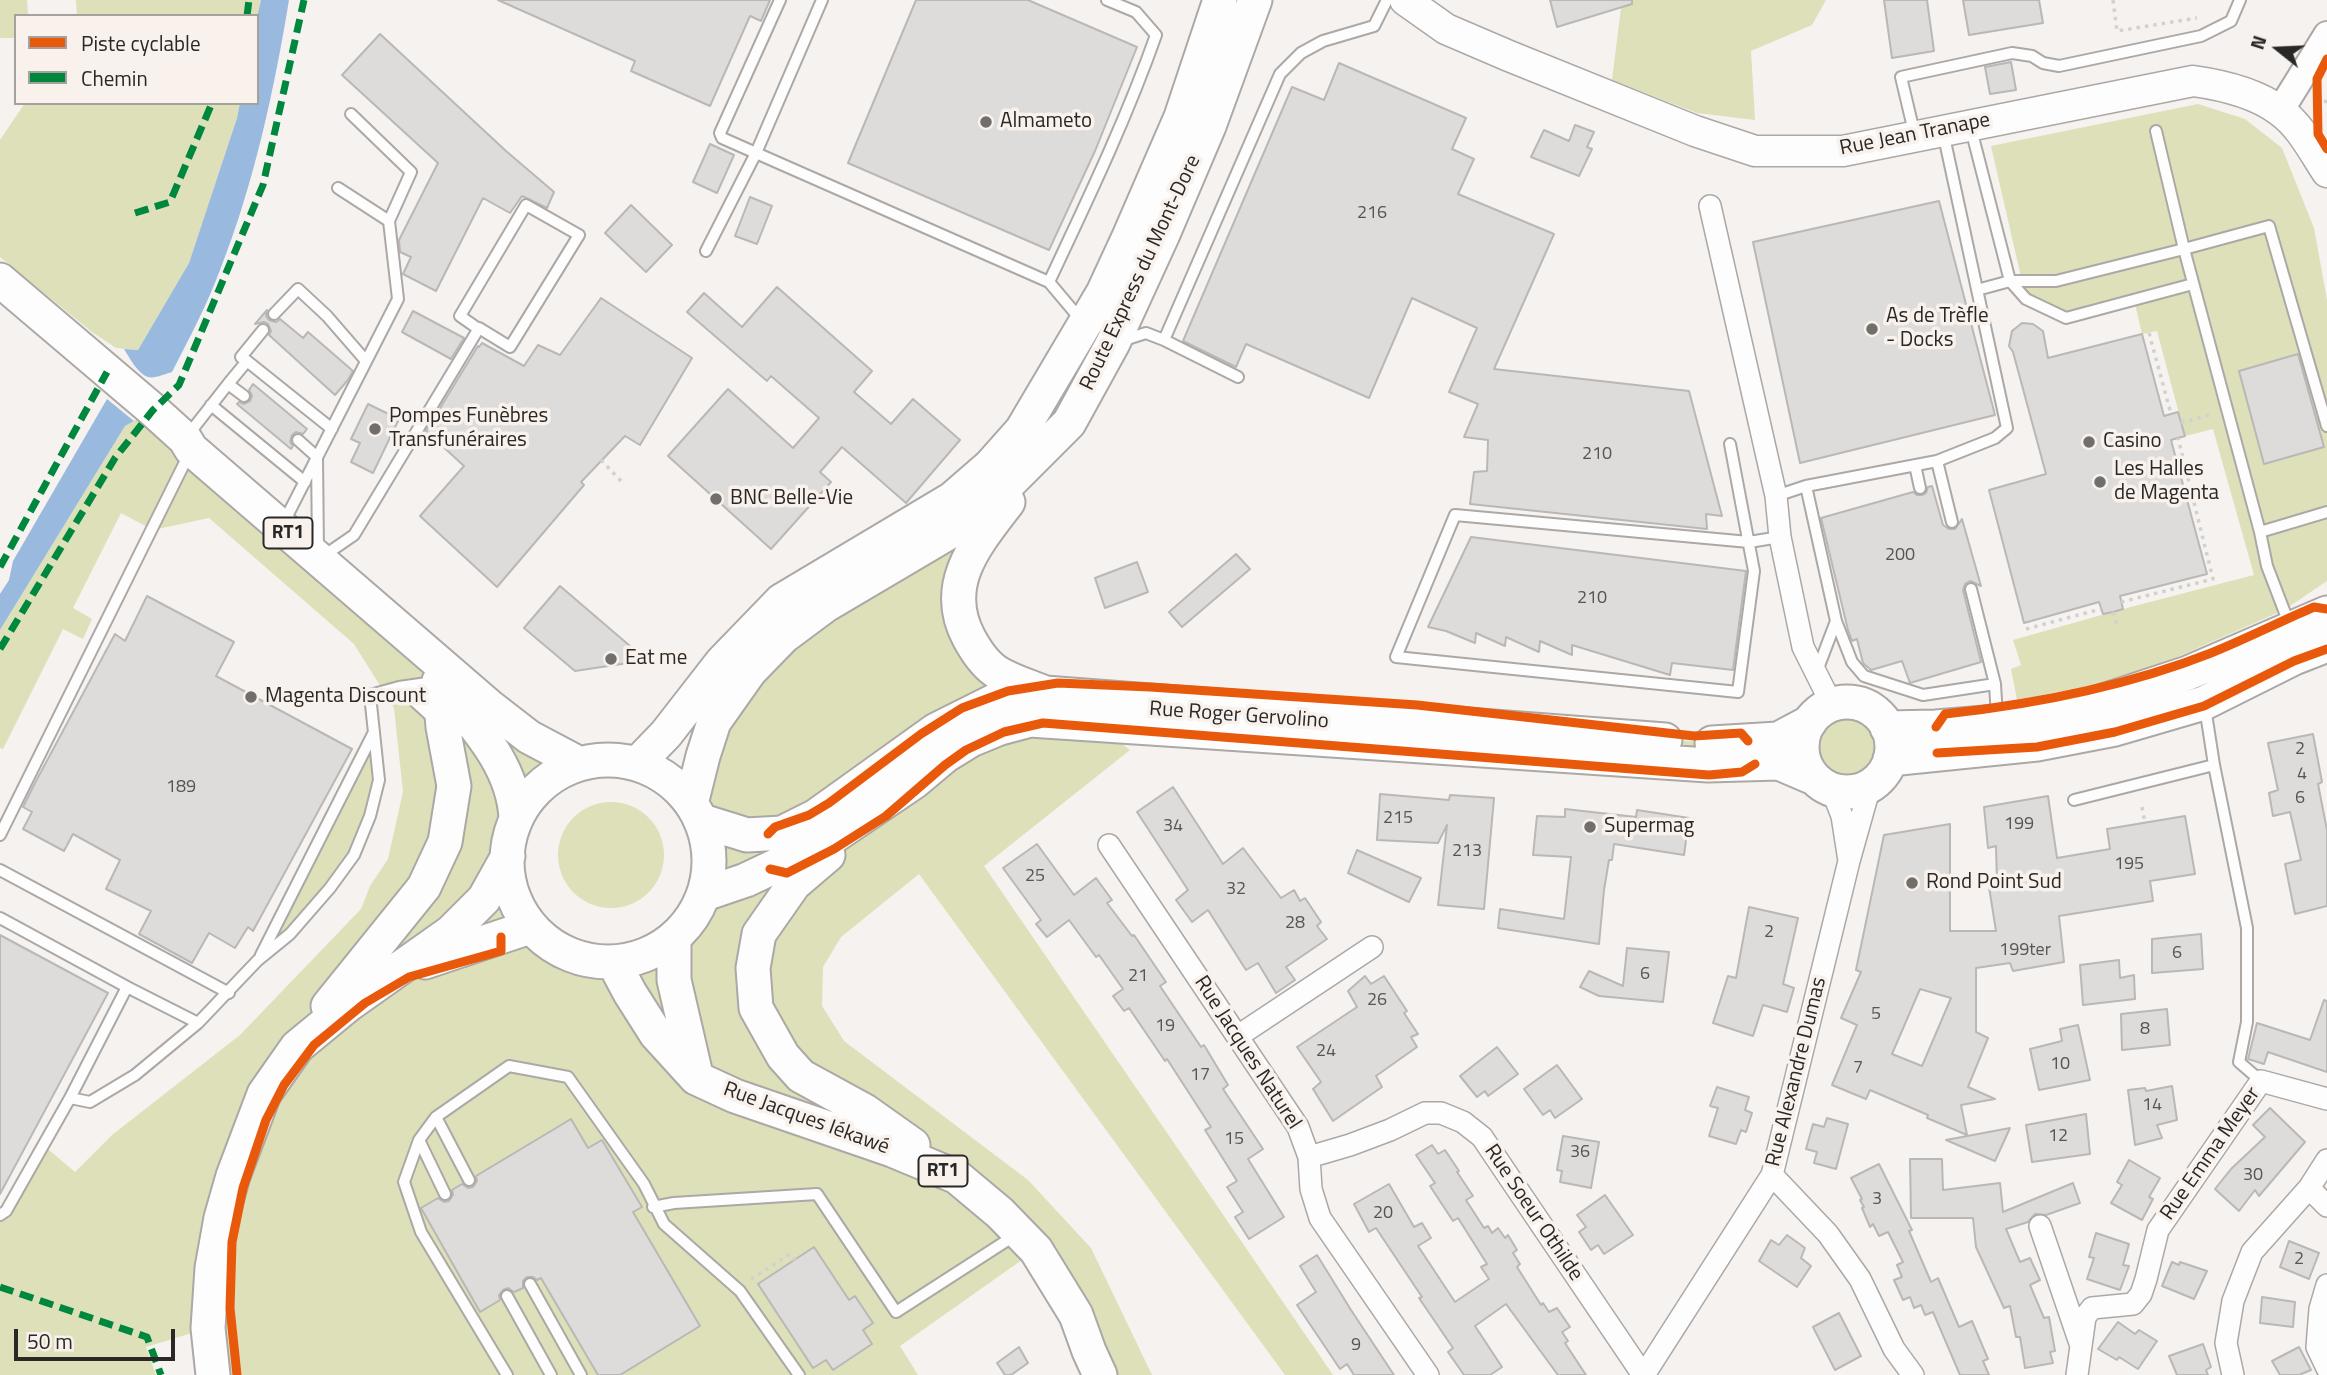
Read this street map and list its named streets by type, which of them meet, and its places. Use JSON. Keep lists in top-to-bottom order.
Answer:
{
  "streets": {
    "main road": [
      "Rue Jean Tranape",
      "Route Express du Mont-Dore",
      "RT1",
      "Rue Roger Gervolino",
      "Rue Jacques Iékawé"
    ],
    "street": [
      "Rue Jacques Naturel",
      "Rue Alexandre Dumas",
      "Rue Emma Meyer",
      "Rue Soeur Othilde"
    ]
  },
  "crossings": [
    ["Route Express du Mont-Dore", "RT1"],
    ["Route Express du Mont-Dore", "Rue Roger Gervolino"],
    ["Route Express du Mont-Dore", "Rue Jacques Iékawé"],
    ["RT1", "Rue Roger Gervolino"],
    ["RT1", "Rue Jacques Iékawé"],
    ["Rue Roger Gervolino", "Rue Alexandre Dumas"],
    ["Rue Roger Gervolino", "Rue Jacques Iékawé"],
    ["Rue Jacques Naturel", "Rue Soeur Othilde"],
    ["Rue Alexandre Dumas", "Rue Soeur Othilde"]
  ],
  "places": [
    "Almameto",
    "As de Trèfle - Docks",
    "Pompes Funèbres Transfunéraires",
    "Casino",
    "Les Halles de Magenta",
    "BNC Belle-Vie",
    "Eat me",
    "Magenta Discount",
    "Supermag",
    "Rond Point Sud"
  ],
  "house_numbers": [
    "216",
    "210",
    "200",
    "210",
    "2",
    "4",
    "189",
    "6",
    "215",
    "199",
    "34",
    "213",
    "195",
    "25",
    "32",
    "28",
    "2",
    "199ter",
    "6",
    "6",
    "21",
    "26",
    "5",
    "19",
    "8",
    "24",
    "10",
    "7",
    "17",
    "14",
    "12",
    "15",
    "36",
    "30",
    "3",
    "20",
    "2",
    "9"
  ],
  "legend": ["Piste cyclable", "Chemin"],
  "scale_bar": "50 m",
  "north": "left"
}
